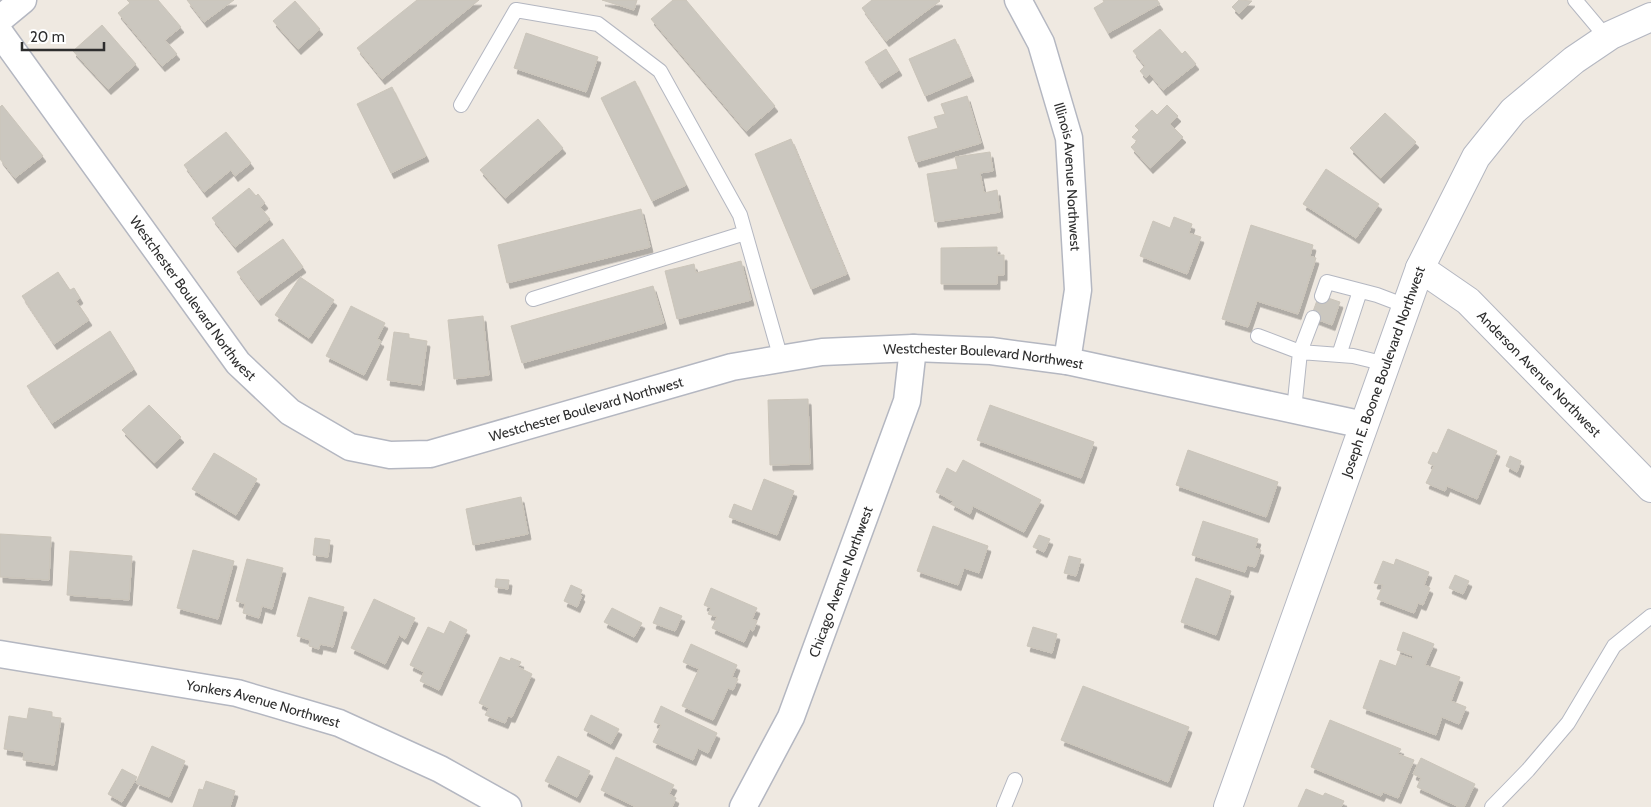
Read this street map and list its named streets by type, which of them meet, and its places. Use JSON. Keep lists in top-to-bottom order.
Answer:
{
  "streets": {
    "main road": ["Joseph E. Boone Boulevard Northwest", "Anderson Avenue Northwest"],
    "street": [
      "Illinois Avenue Northwest",
      "Westchester Boulevard Northwest",
      "Chicago Avenue Northwest",
      "Yonkers Avenue Northwest"
    ]
  },
  "crossings": [
    ["Illinois Avenue Northwest", "Westchester Boulevard Northwest"],
    ["Westchester Boulevard Northwest", "Joseph E. Boone Boulevard Northwest"],
    ["Westchester Boulevard Northwest", "Chicago Avenue Northwest"],
    ["Joseph E. Boone Boulevard Northwest", "Anderson Avenue Northwest"]
  ],
  "scale_bar": "20 m"
}
